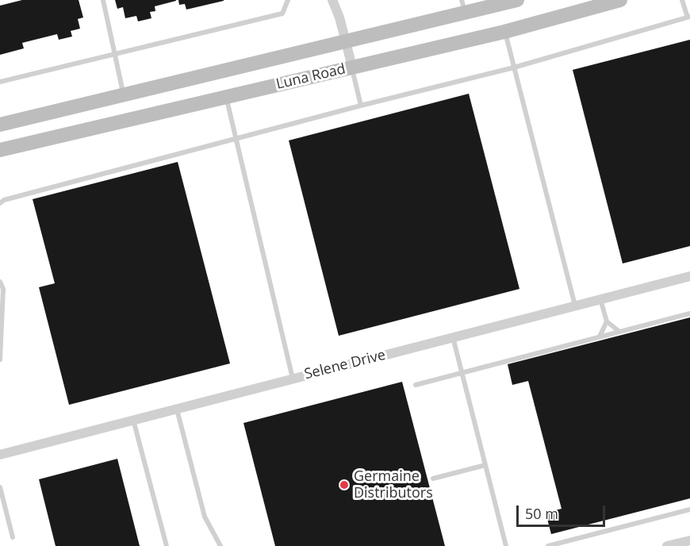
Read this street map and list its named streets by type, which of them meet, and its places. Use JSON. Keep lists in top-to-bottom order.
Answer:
{
  "streets": {
    "main road": ["Luna Road"],
    "street": ["Selene Drive"]
  },
  "places": ["Germaine Distributors"],
  "scale_bar": "50 m"
}
